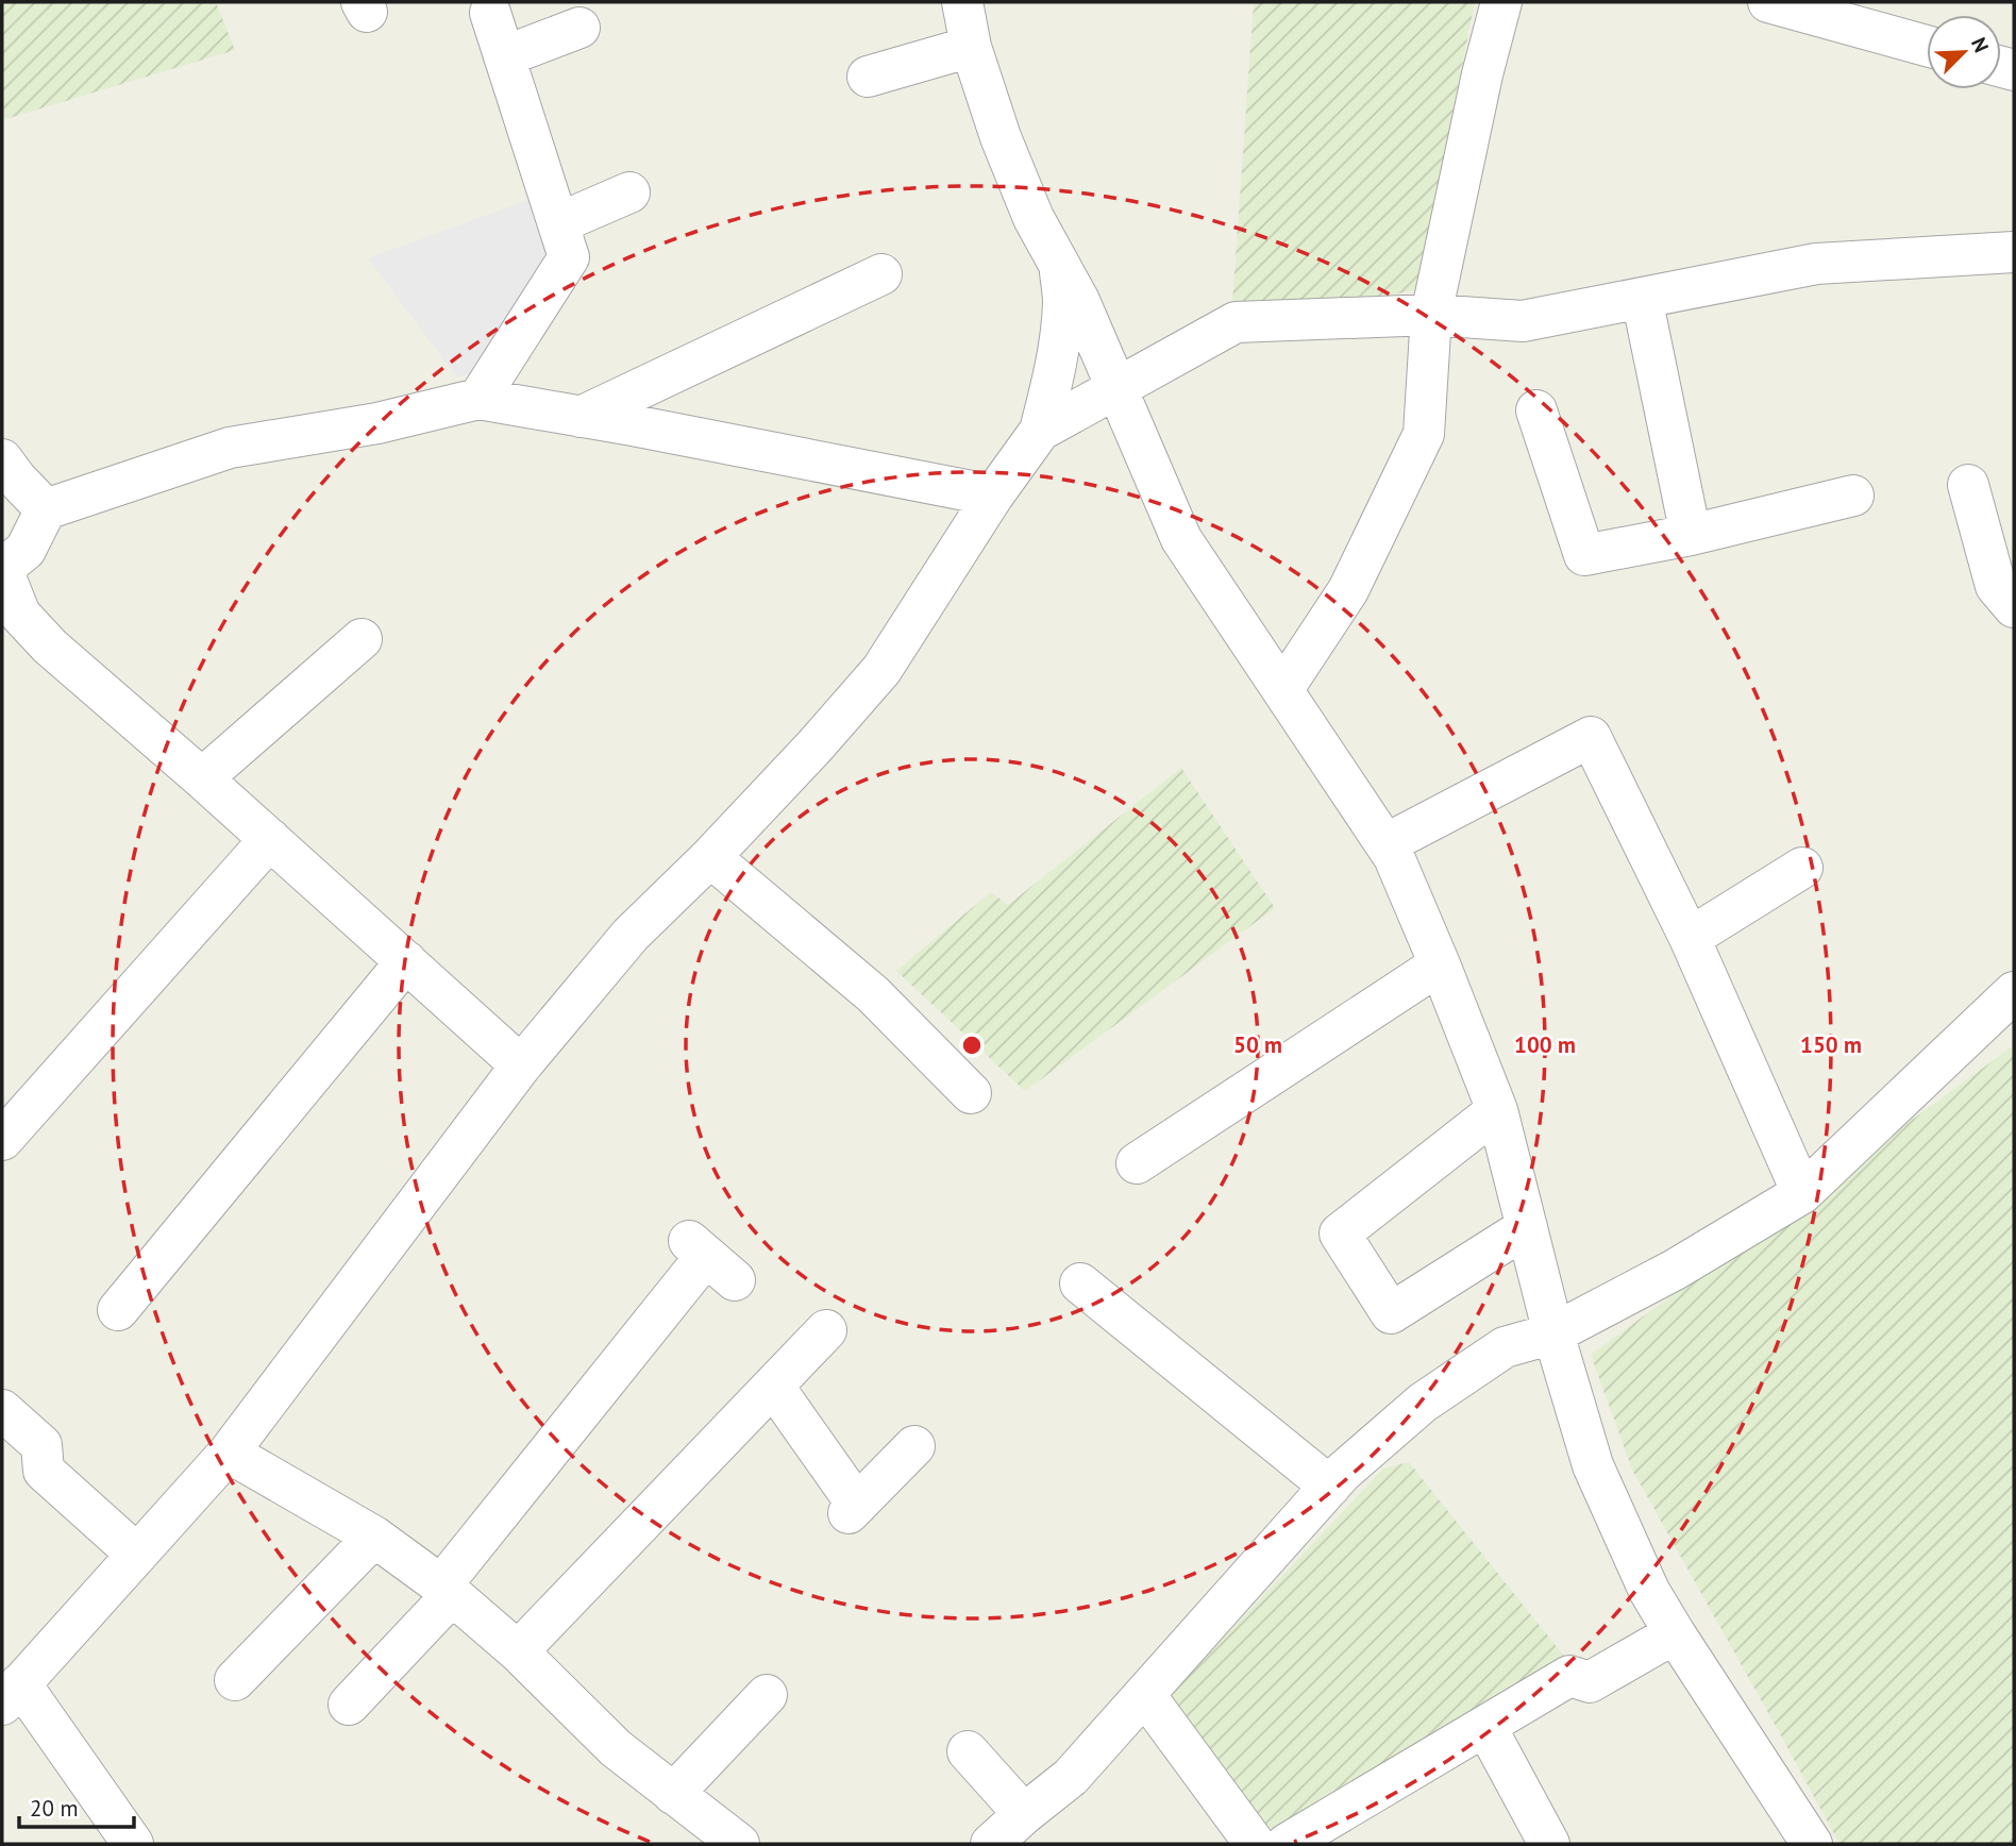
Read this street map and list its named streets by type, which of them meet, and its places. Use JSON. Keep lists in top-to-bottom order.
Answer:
{
  "scale_bar": "20 m",
  "north": "top right",
  "rings": ["50 m", "100 m", "150 m"]
}
